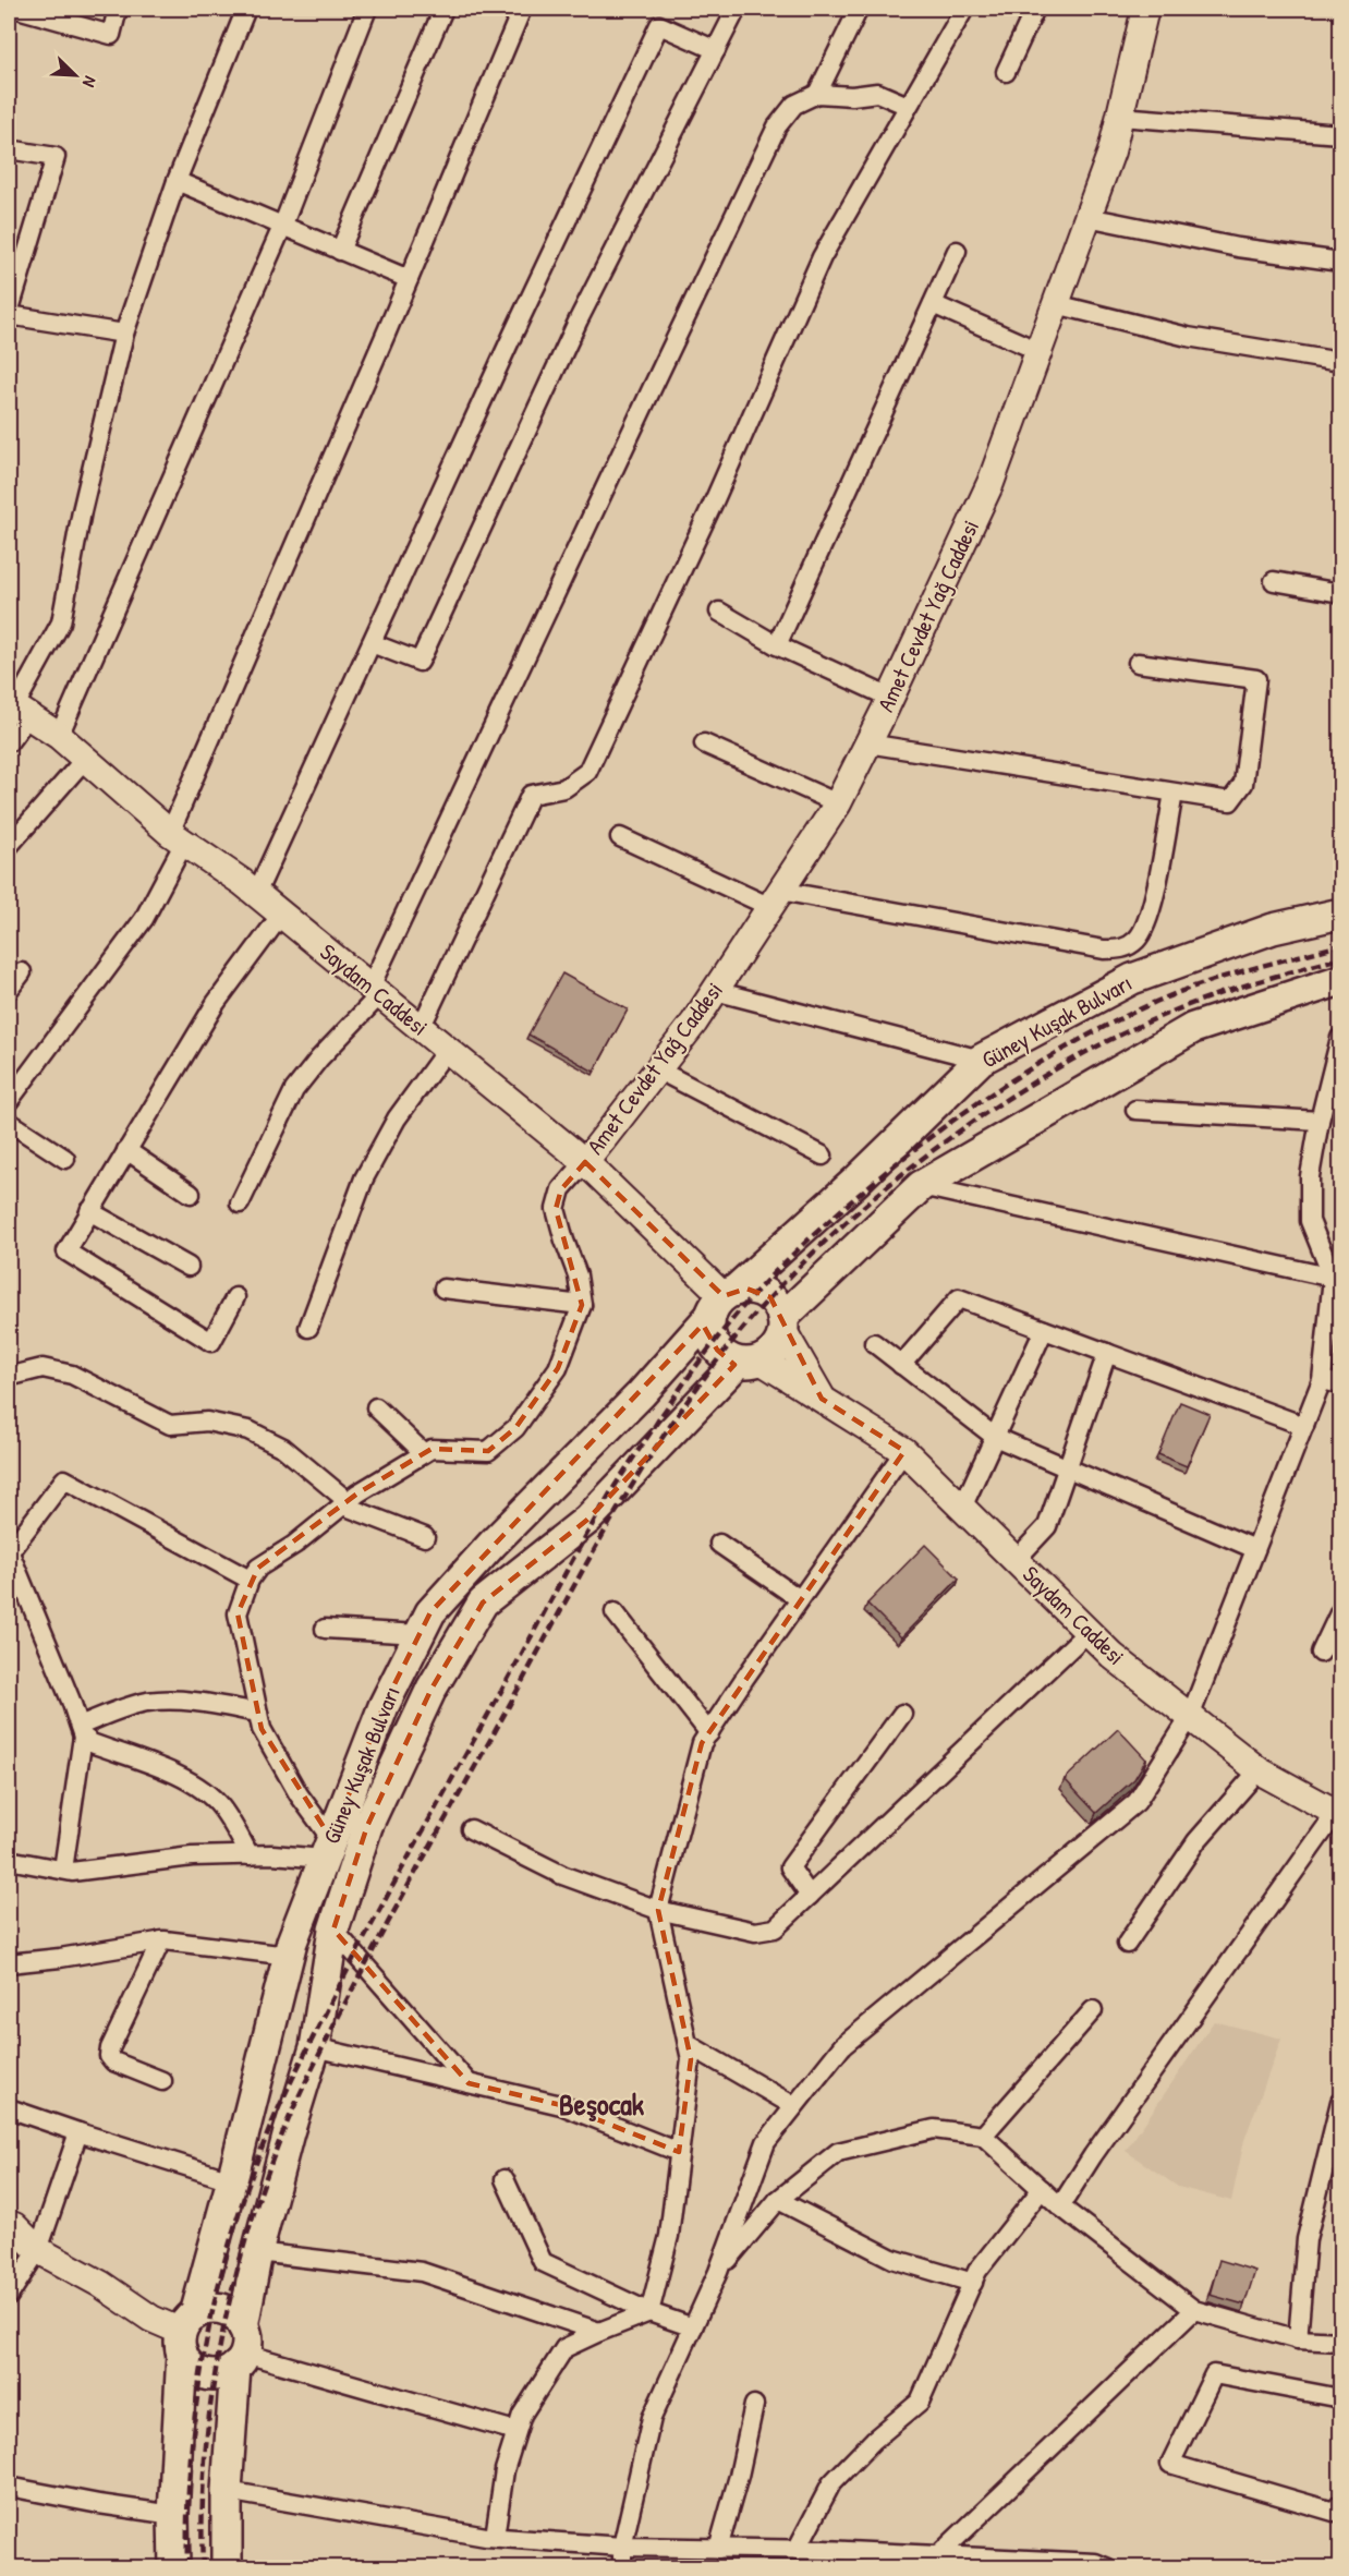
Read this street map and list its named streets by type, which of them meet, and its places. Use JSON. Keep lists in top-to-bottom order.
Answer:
{
  "streets": {
    "main road": ["Amet Cevdet Yağ Caddesi", "Saydam Caddesi", "Güney Kuşak Bulvarı"]
  },
  "crossings": [
    ["Amet Cevdet Yağ Caddesi", "Saydam Caddesi"],
    ["Saydam Caddesi", "Güney Kuşak Bulvarı"]
  ],
  "districts": ["Beşocak"],
  "north": "bottom right"
}
